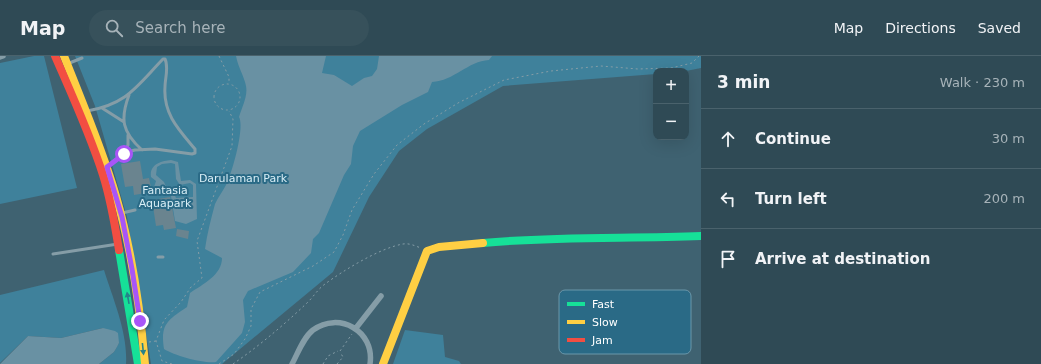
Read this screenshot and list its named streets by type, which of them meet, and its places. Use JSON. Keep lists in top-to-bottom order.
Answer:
{
  "parks": ["Darulaman Park", "Fantasia Aquapark"],
  "legend": ["Fast", "Slow", "Jam"],
  "page": {
    "header": "Map",
    "search": "Search here",
    "nav": ["Map", "Directions", "Saved"],
    "heading": ["3 min", "Walk · 230 m"],
    "map_buttons": ["+", "−"],
    "list": [
      ["Continue", "30 m"],
      ["Turn left", "200 m"],
      "Arrive at destination"
    ]
  }
}
